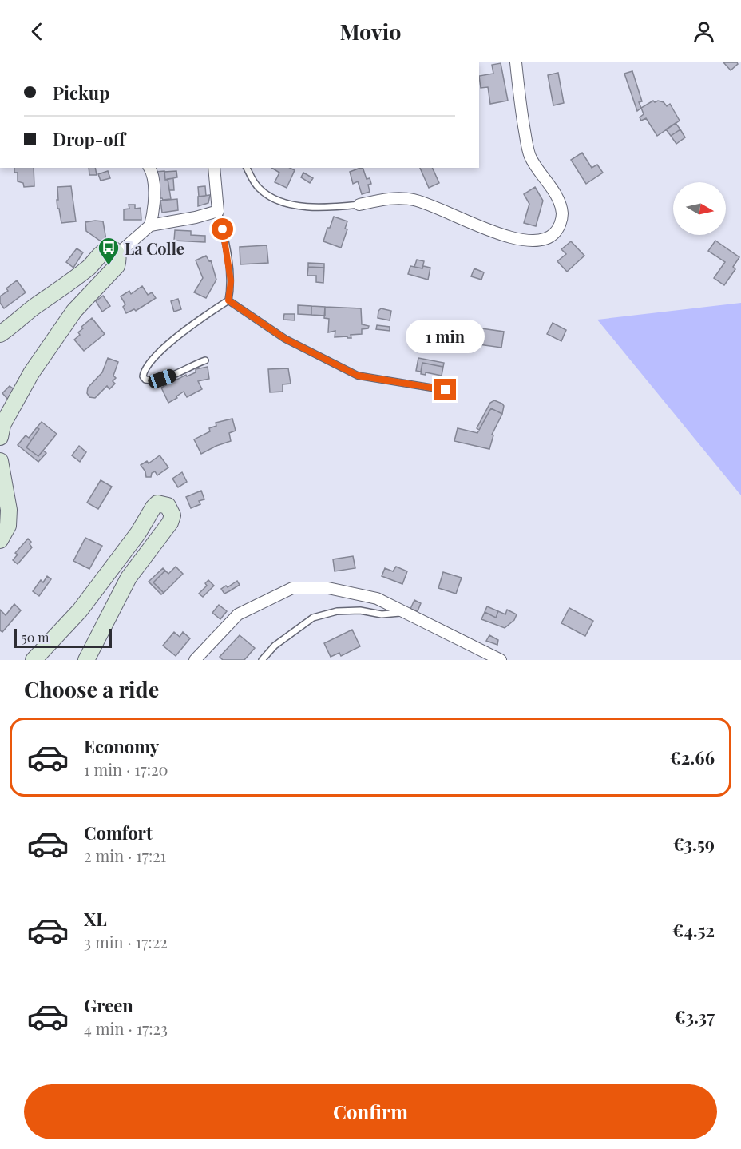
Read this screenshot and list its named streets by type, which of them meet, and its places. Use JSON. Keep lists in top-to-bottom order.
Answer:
{
  "places": {
    "bus stop": ["La Colle"]
  },
  "scale_bar": "50 m",
  "north": "right",
  "page": {
    "header": "Movio",
    "banner": ["Pickup", "Drop-off"],
    "bubble": "1 min",
    "scale": "50 m",
    "heading": "Choose a ride",
    "list": [
      {
        "name": "Economy",
        "note": "1 min · 17:20",
        "value": "€2.66"
      },
      {
        "name": "Comfort",
        "note": "2 min · 17:21",
        "value": "€3.59"
      },
      {
        "name": "XL",
        "note": "3 min · 17:22",
        "value": "€4.52"
      },
      {
        "name": "Green",
        "note": "4 min · 17:23",
        "value": "€3.37"
      }
    ],
    "buttons": "Confirm"
  }
}
